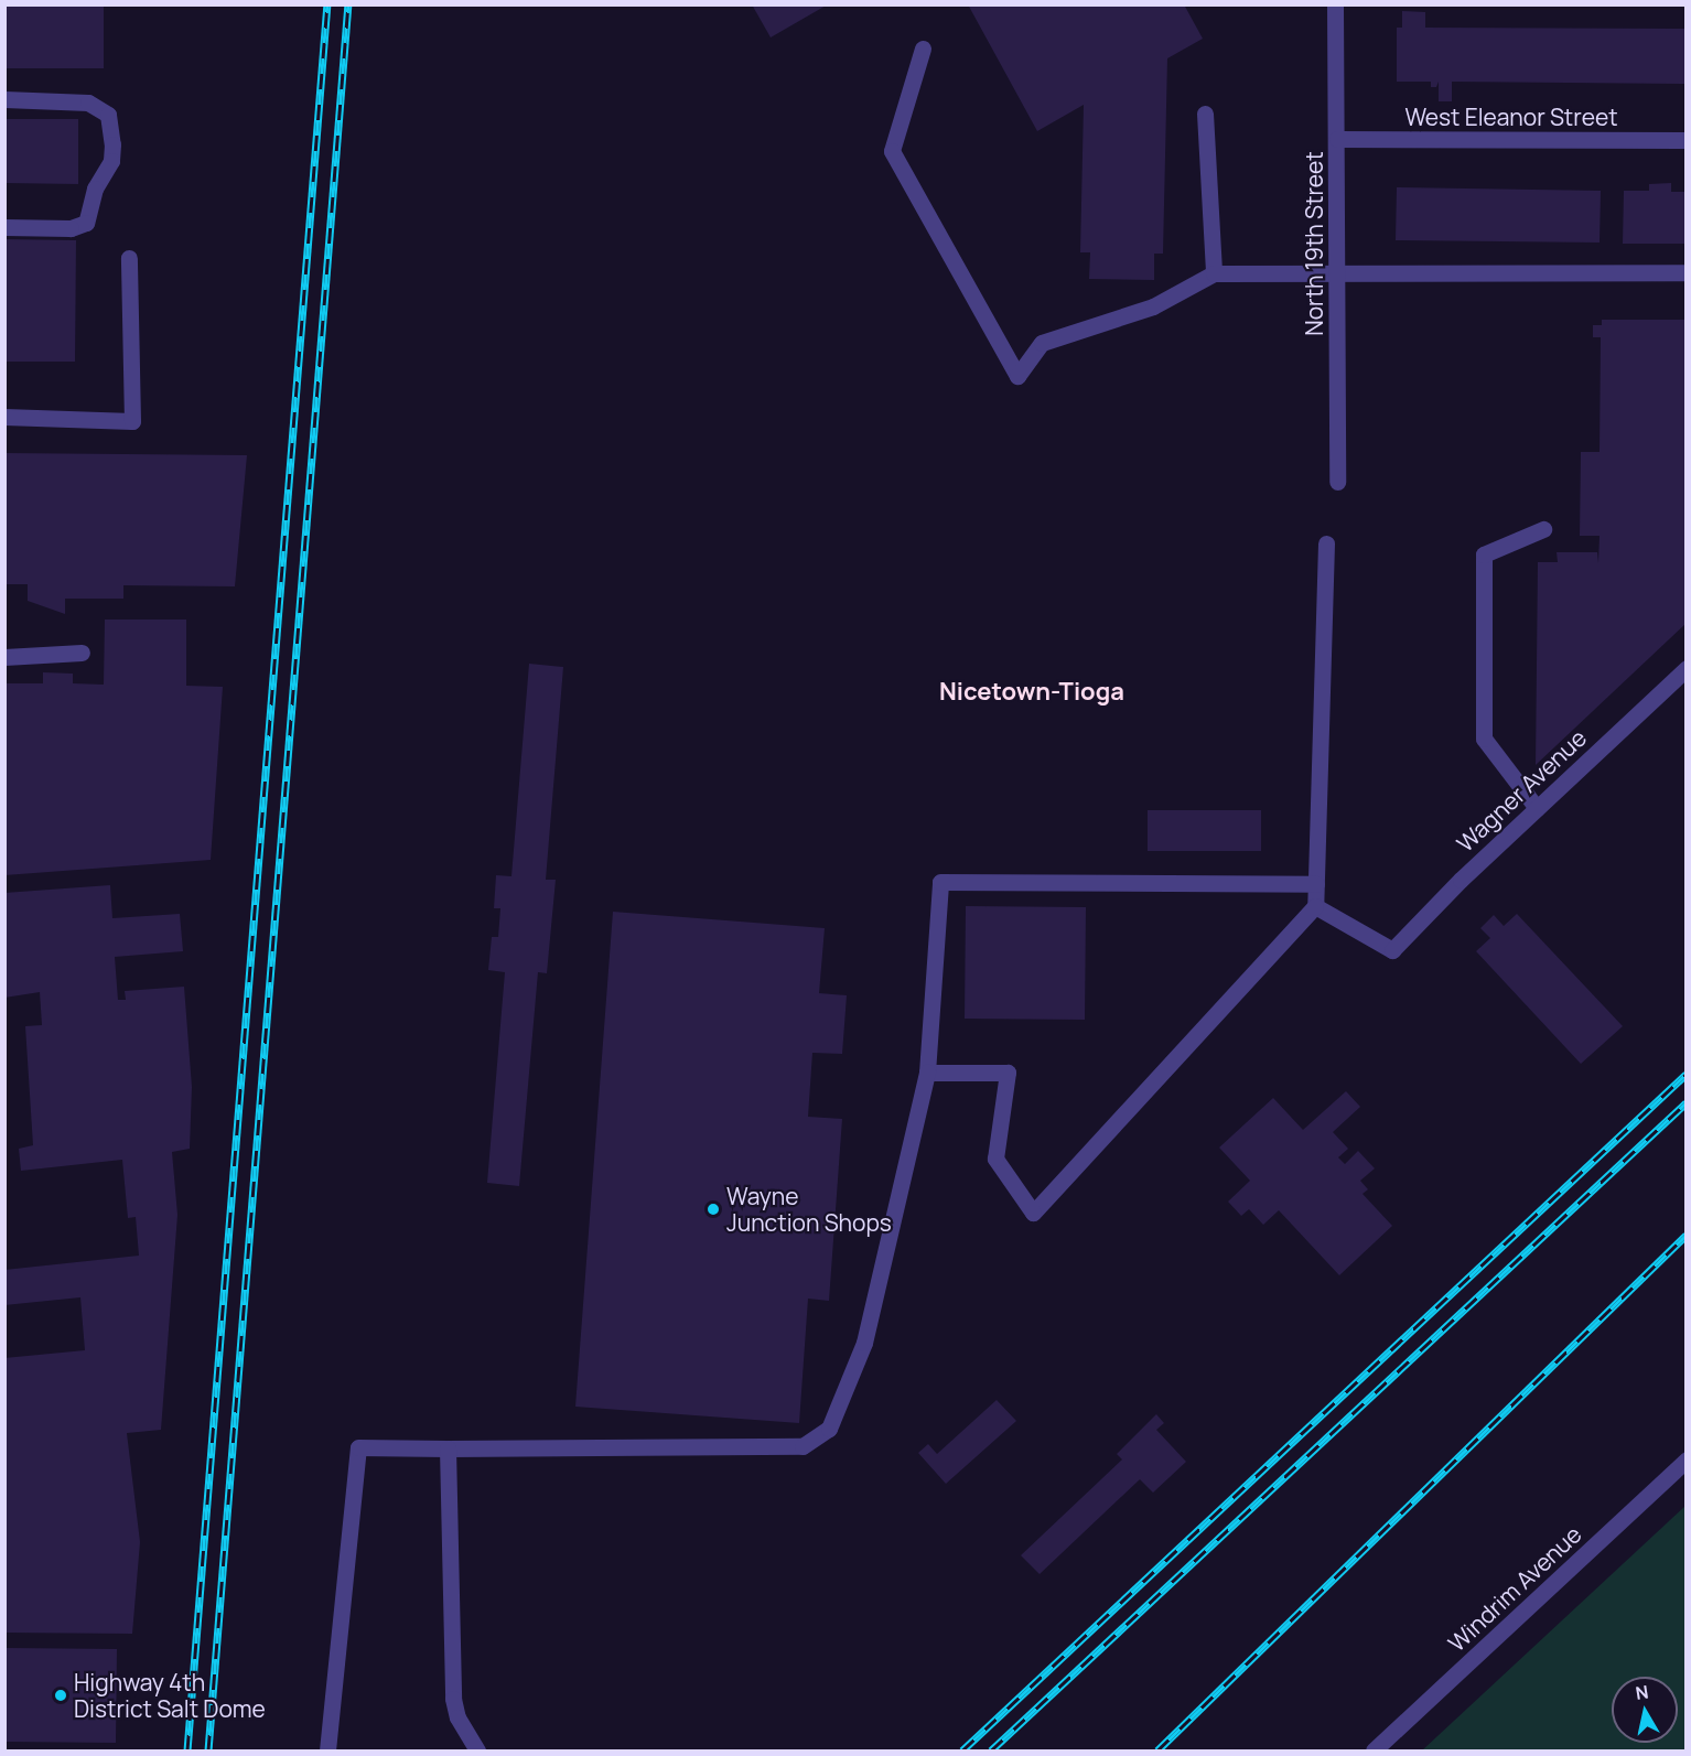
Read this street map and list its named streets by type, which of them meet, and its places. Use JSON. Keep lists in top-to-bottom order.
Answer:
{
  "streets": {
    "street": [
      "West Eleanor Street",
      "North 19th Street",
      "Wagner Avenue",
      "Windrim Avenue"
    ]
  },
  "crossings": [
    ["West Eleanor Street", "North 19th Street"]
  ],
  "districts": ["Nicetown-Tioga"],
  "places": ["Wayne Junction Shops", "Highway 4th District Salt Dome"],
  "north": "top"
}
